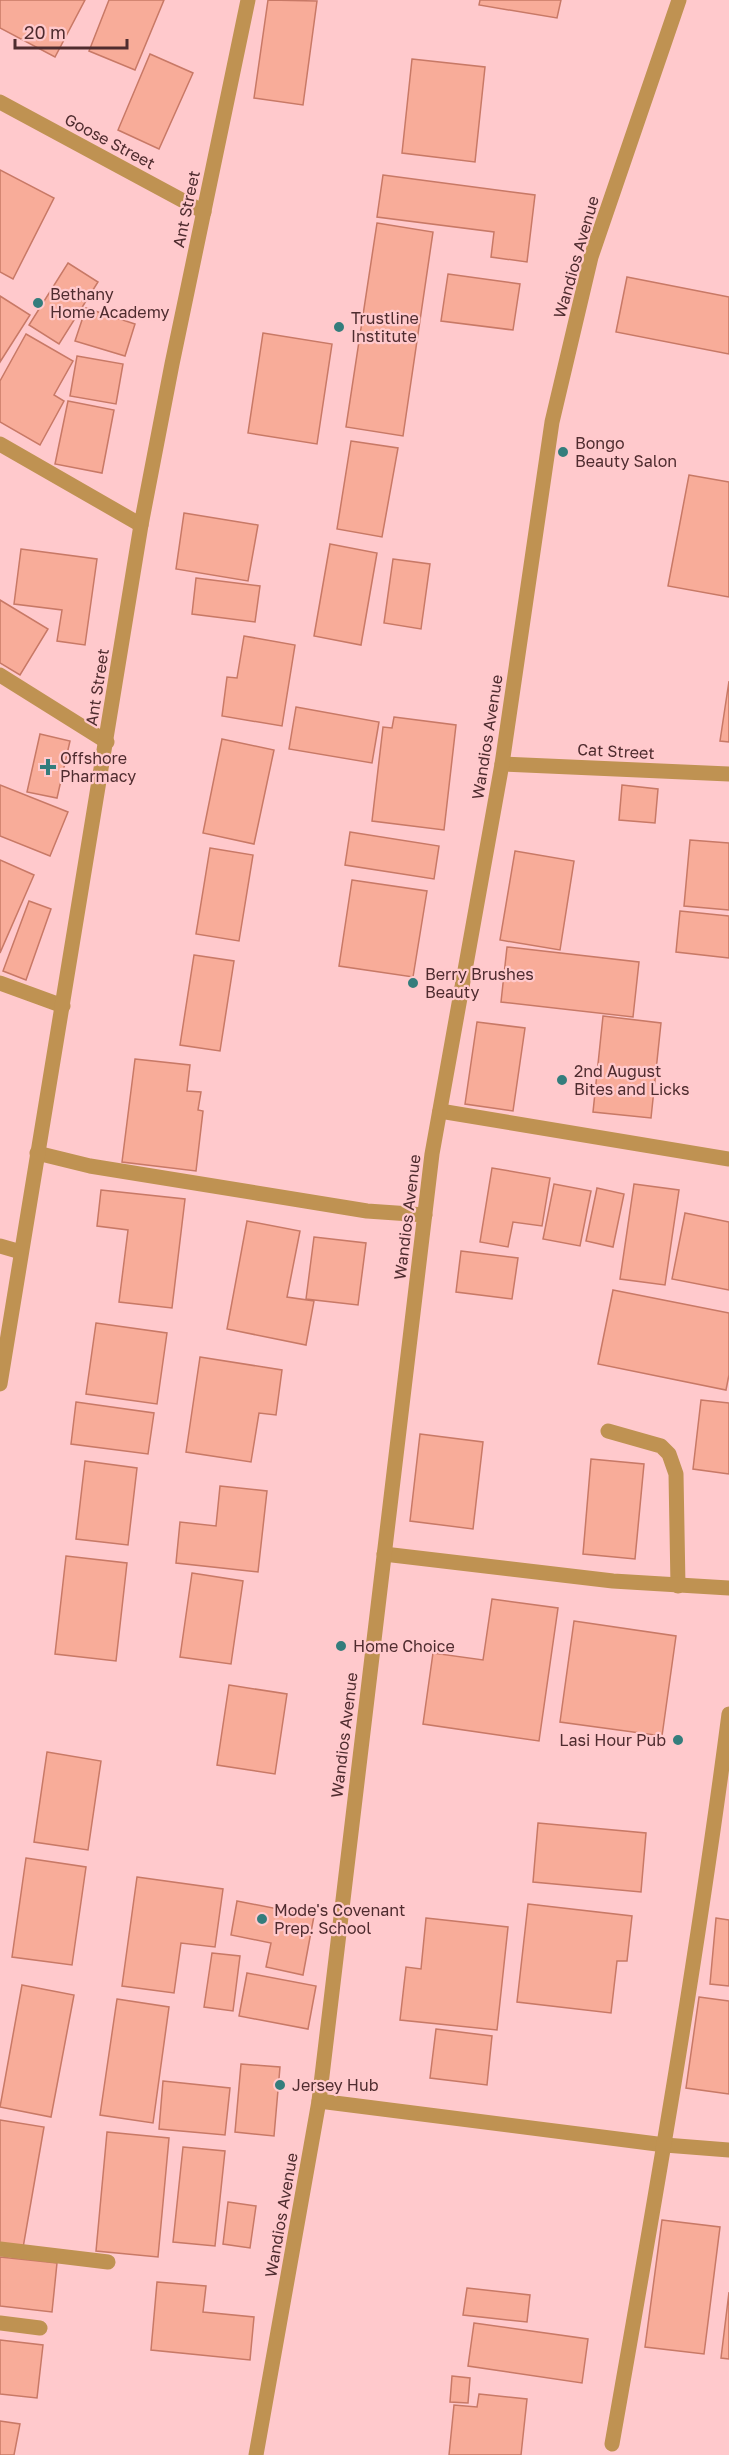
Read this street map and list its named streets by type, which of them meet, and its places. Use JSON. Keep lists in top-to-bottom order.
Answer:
{
  "streets": {
    "street": [
      "Goose Street",
      "Ant Street",
      "Wandios Avenue",
      "Cat Street"
    ]
  },
  "crossings": [
    ["Goose Street", "Ant Street"],
    ["Wandios Avenue", "Cat Street"]
  ],
  "places": {
    "other": [
      "Bethany Home Academy",
      "Trustline Institute",
      "Bongo Beauty Salon",
      "Berry Brushes Beauty",
      "2nd August Bites and Licks",
      "Home Choice",
      "Lasi Hour Pub",
      "Mode's Covenant Prep. School",
      "Jersey Hub"
    ],
    "health": ["Offshore Pharmacy"]
  },
  "scale_bar": "20 m"
}
